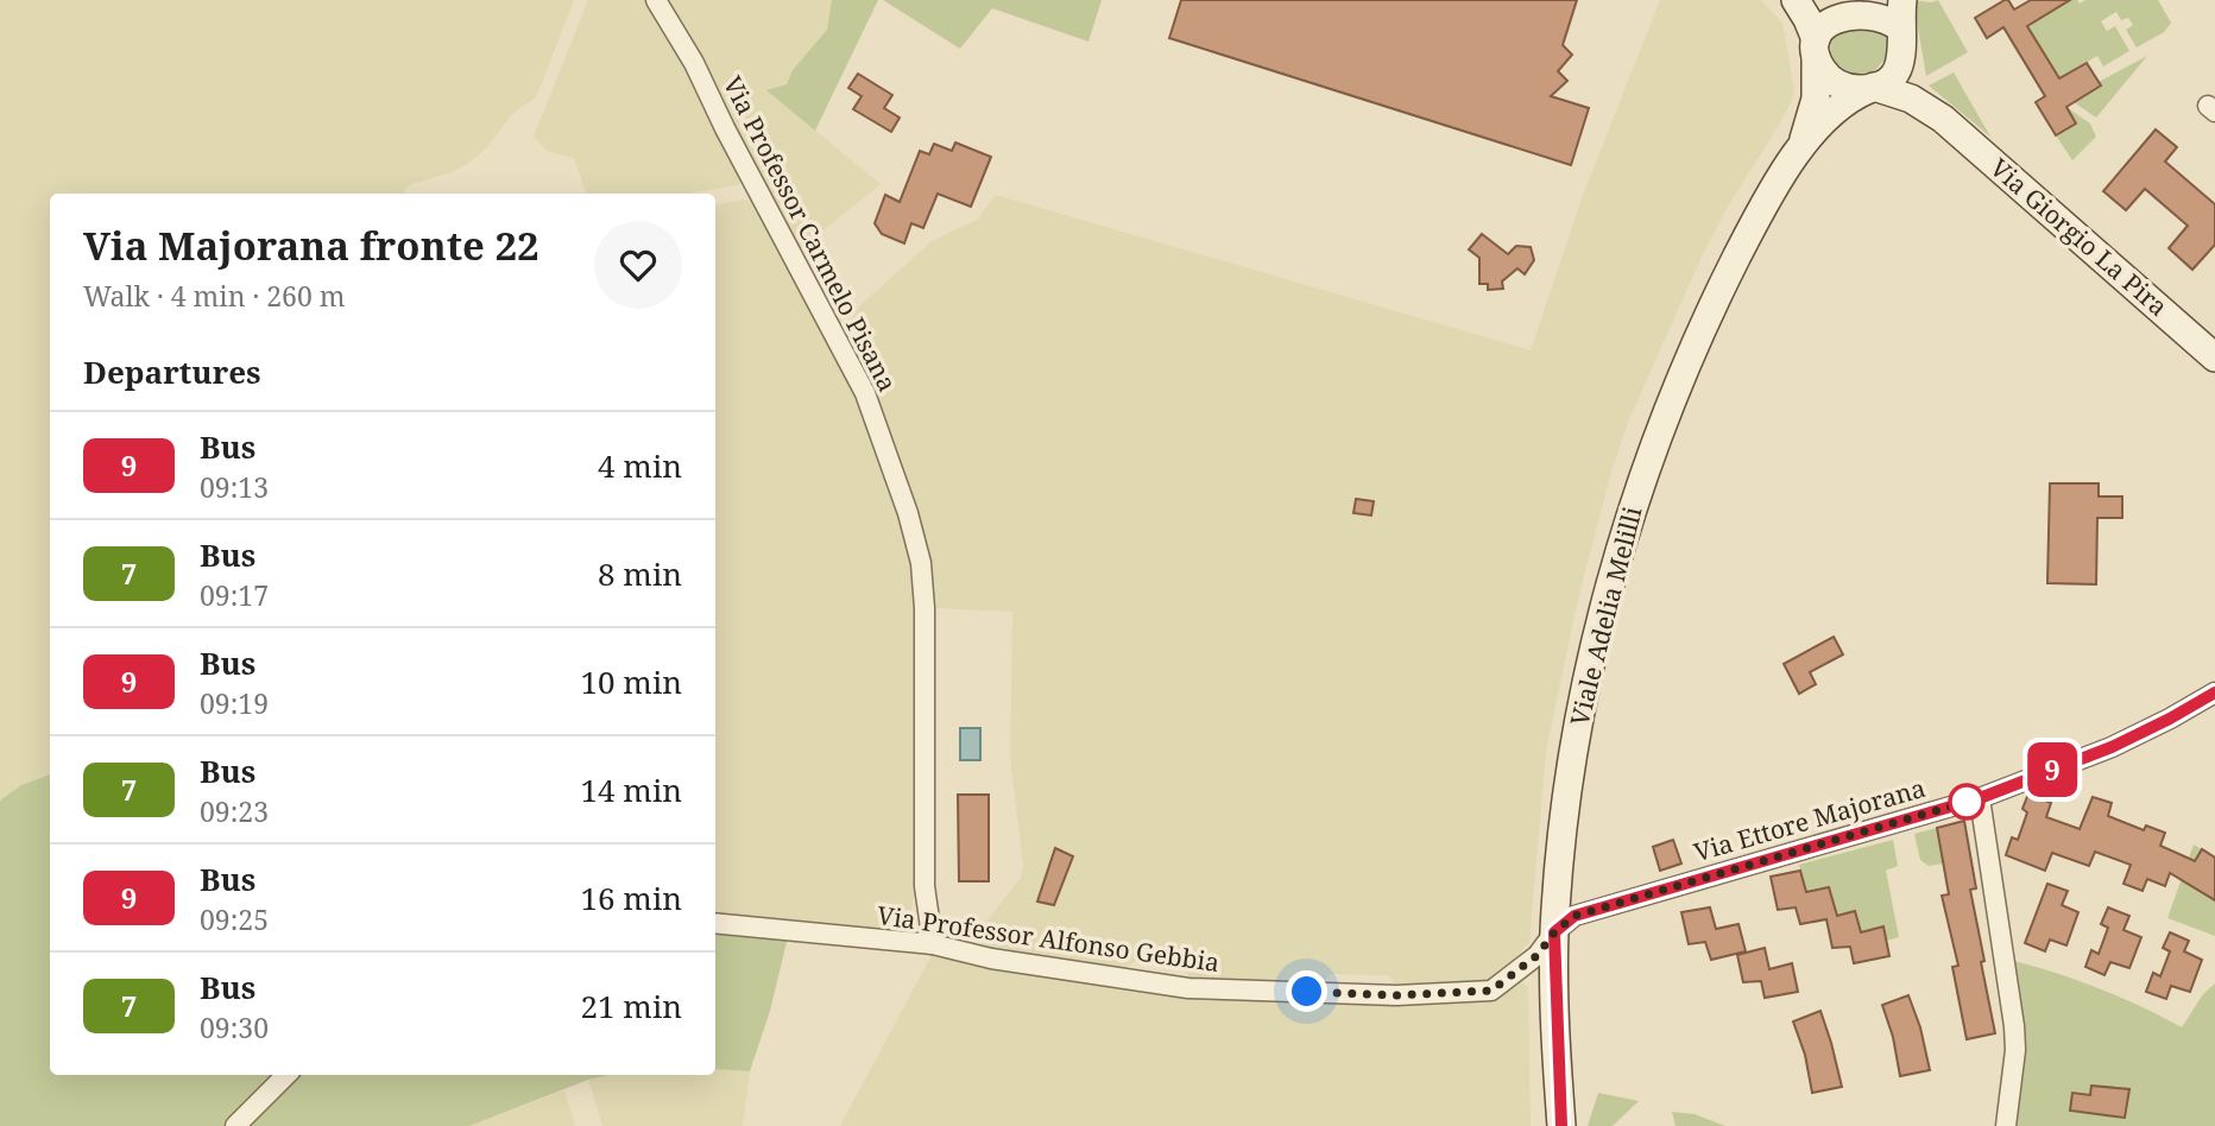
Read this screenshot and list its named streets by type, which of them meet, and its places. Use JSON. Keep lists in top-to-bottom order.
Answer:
{
  "streets": {
    "street": [
      "Via Professor Carmelo Pisana",
      "Via Giorgio La Pira",
      "Viale Adelia Melilli",
      "Via Ettore Majorana",
      "Via Professor Alfonso Gebbia"
    ]
  },
  "crossings": [
    ["Via Professor Carmelo Pisana", "Via Professor Alfonso Gebbia"],
    ["Viale Adelia Melilli", "Via Ettore Majorana"],
    ["Viale Adelia Melilli", "Via Professor Alfonso Gebbia"],
    ["Via Ettore Majorana", "Via Professor Alfonso Gebbia"]
  ],
  "lines": ["bus line 9"],
  "page": {
    "on_map": "9",
    "heading": [
      ["Via Majorana fronte 22", "Walk · 4 min · 260 m"],
      "Departures"
    ],
    "list": [
      {
        "mark": "9",
        "name": "Bus",
        "note": "09:13",
        "value": "4 min"
      },
      {
        "mark": "7",
        "name": "Bus",
        "note": "09:17",
        "value": "8 min"
      },
      {
        "mark": "9",
        "name": "Bus",
        "note": "09:19",
        "value": "10 min"
      },
      {
        "mark": "7",
        "name": "Bus",
        "note": "09:23",
        "value": "14 min"
      },
      {
        "mark": "9",
        "name": "Bus",
        "note": "09:25",
        "value": "16 min"
      },
      {
        "mark": "7",
        "name": "Bus",
        "note": "09:30",
        "value": "21 min"
      }
    ]
  }
}
